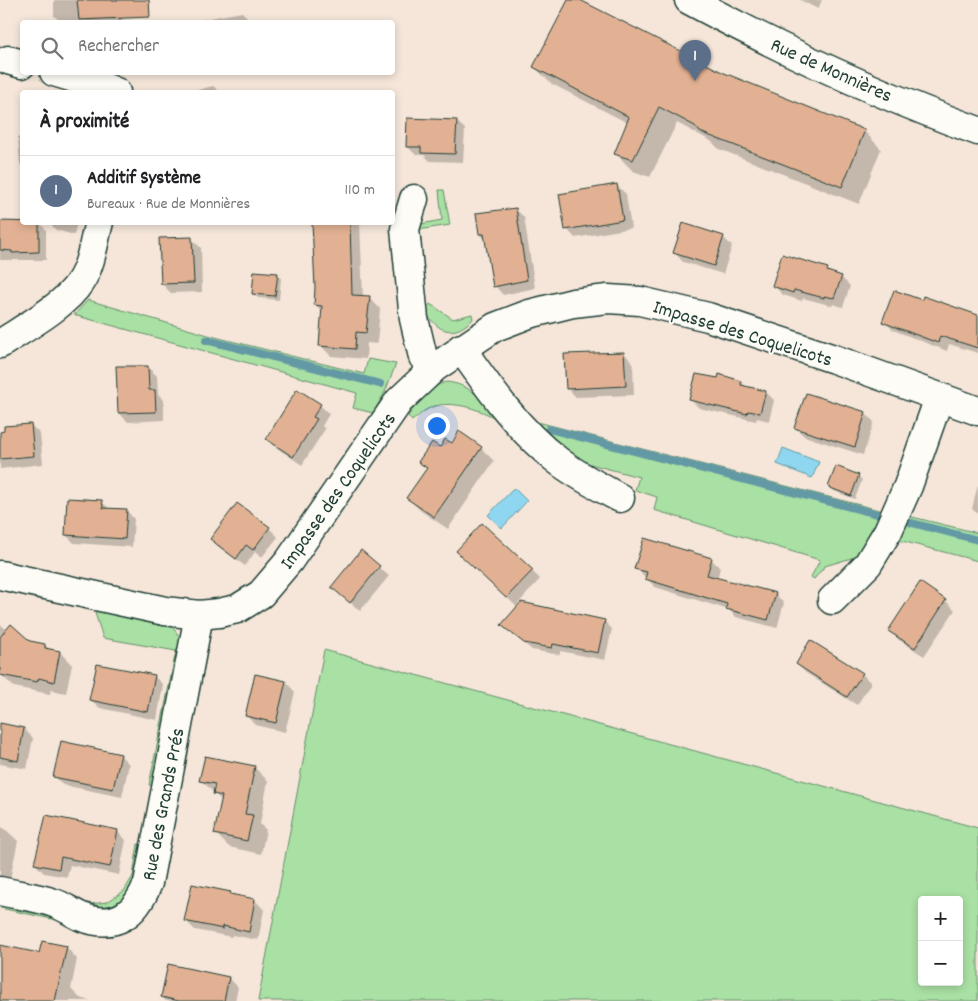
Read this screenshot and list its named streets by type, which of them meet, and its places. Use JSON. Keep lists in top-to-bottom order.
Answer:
{
  "streets": {
    "street": ["Rue de Monnières", "Impasse des Coquelicots", "Rue des Grands Prés"]
  },
  "crossings": [
    ["Impasse des Coquelicots", "Rue des Grands Prés"]
  ],
  "page": {
    "search": "Rechercher",
    "pins": "1",
    "heading": "À proximité",
    "list": [
      {
        "mark": "1",
        "name": "Additif Système",
        "note": "Bureaux · Rue de Monnières",
        "value": "110 m"
      }
    ],
    "map_buttons": ["+", "−"]
  }
}
